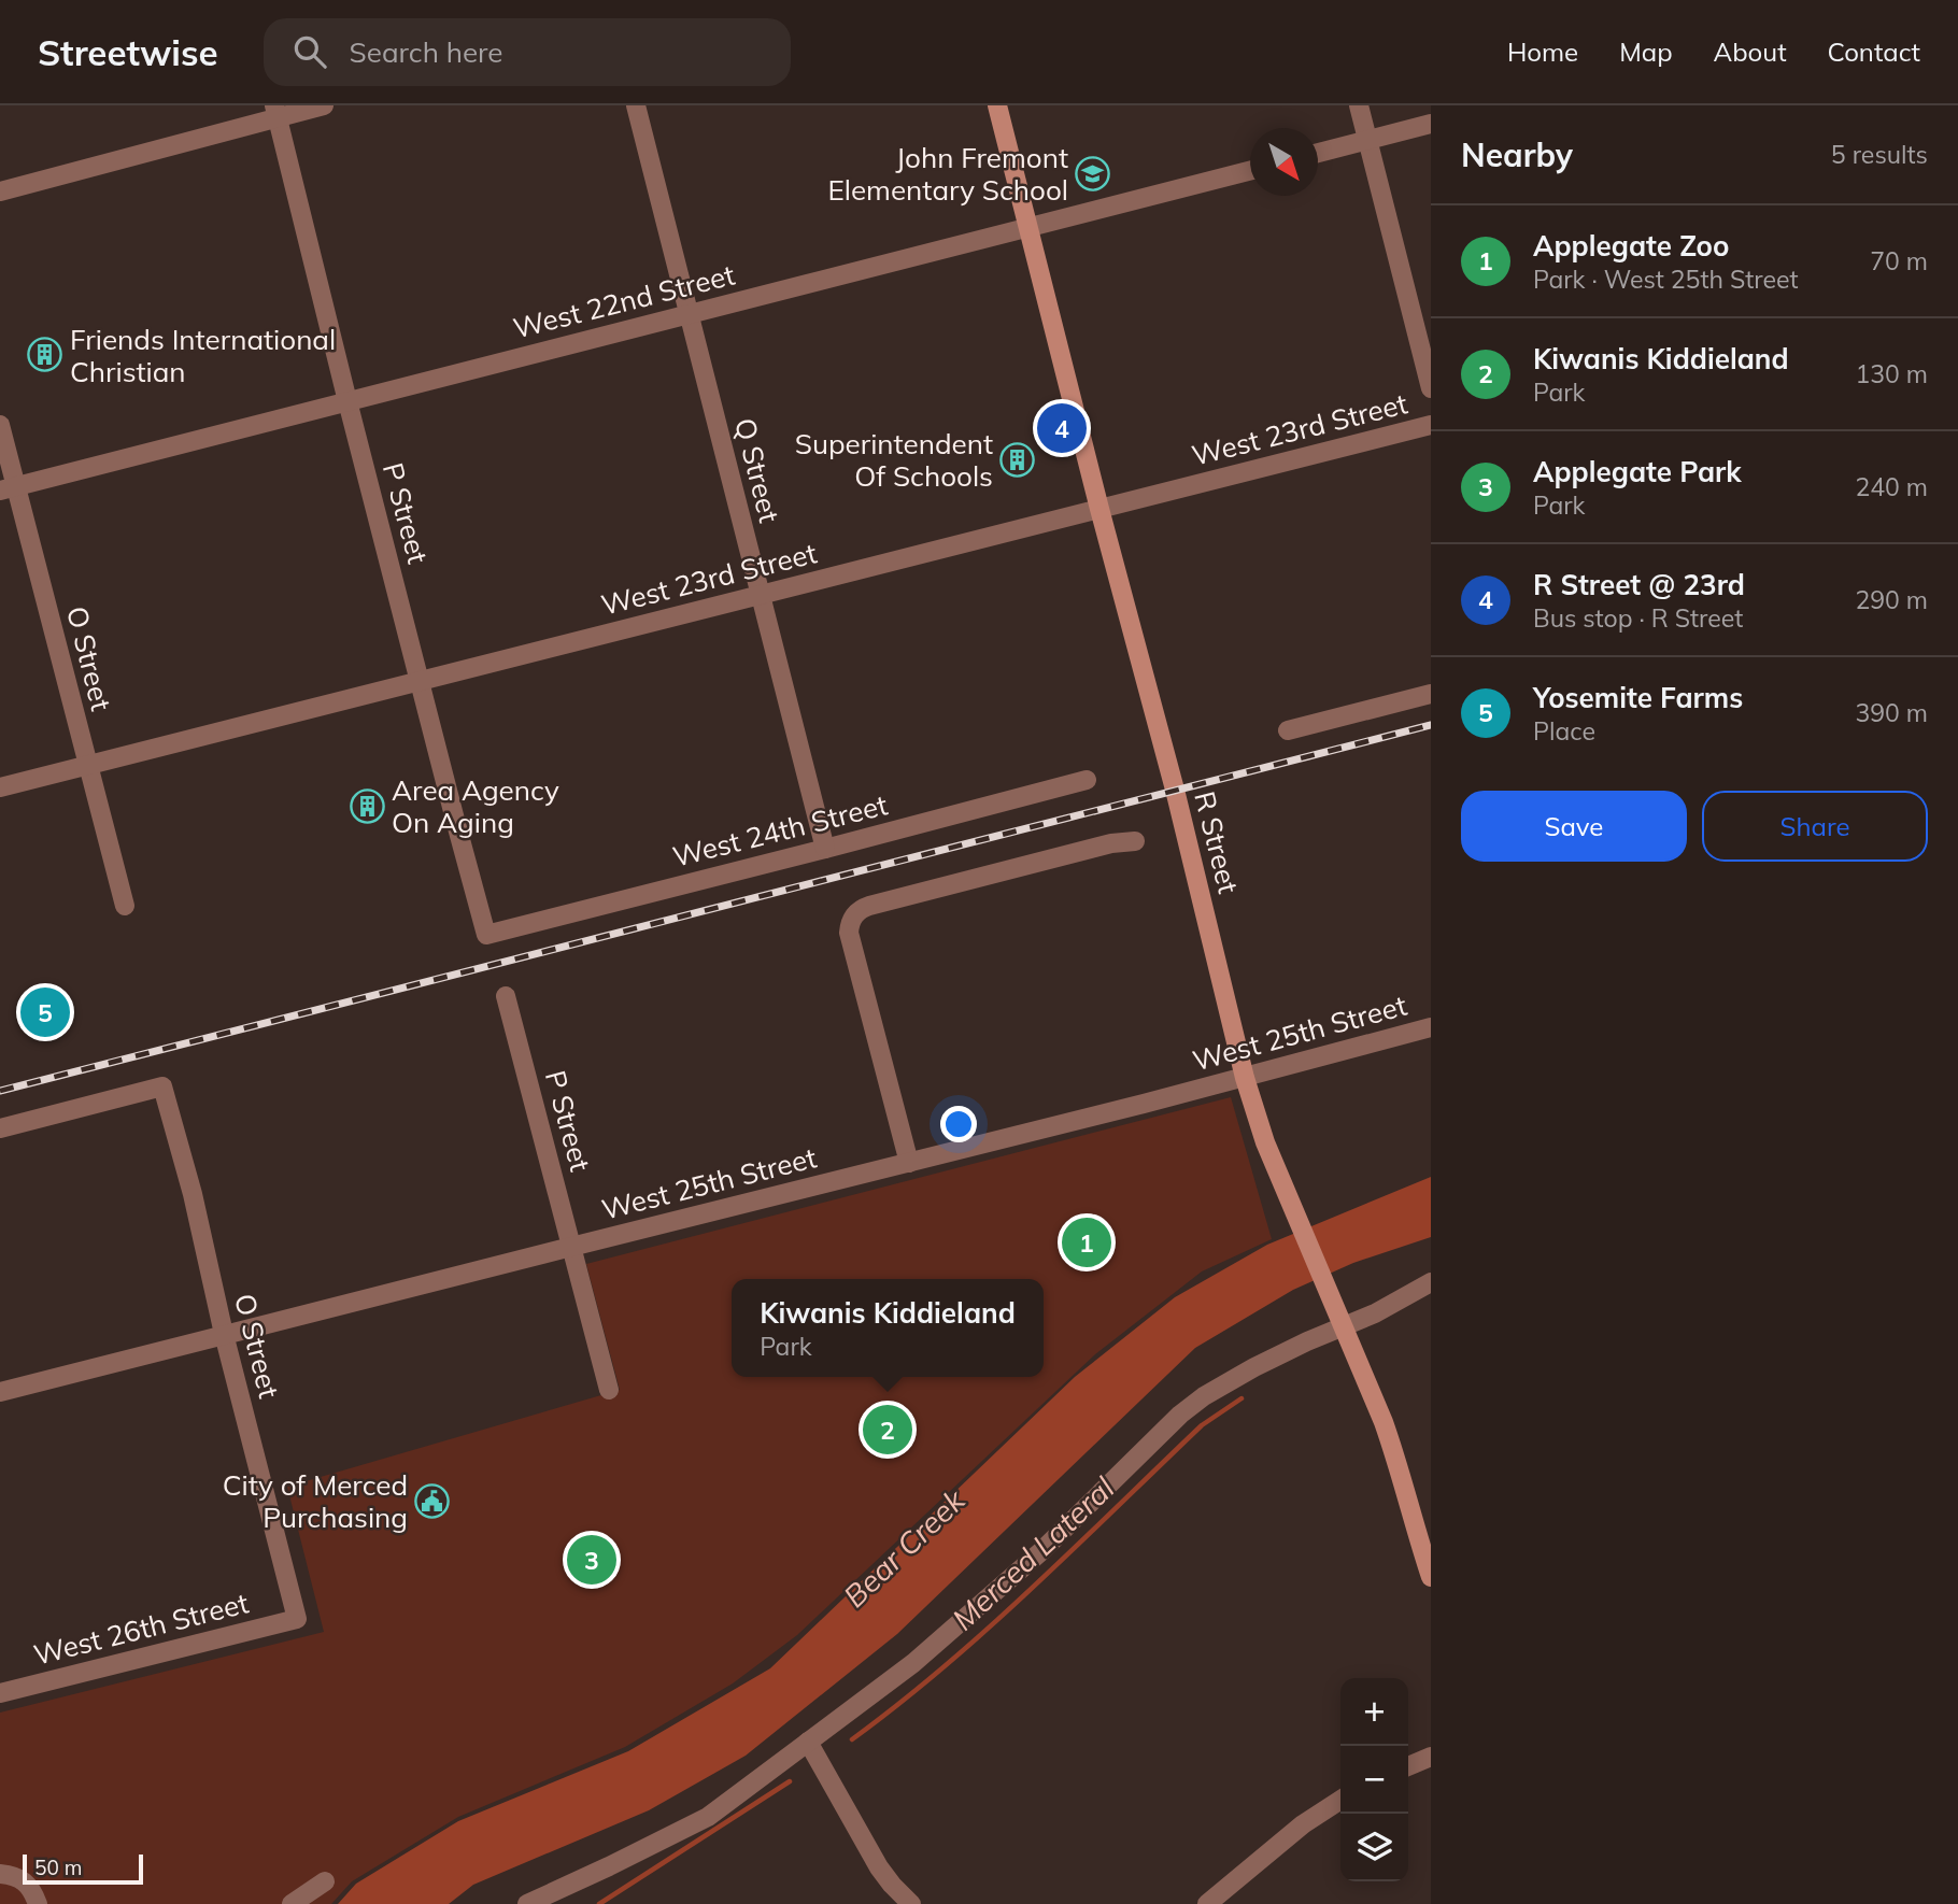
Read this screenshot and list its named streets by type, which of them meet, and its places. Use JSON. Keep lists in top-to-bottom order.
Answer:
{
  "streets": {
    "street": [
      "West 22nd Street",
      "West 23rd Street",
      "Q Street",
      "P Street",
      "O Street",
      "West 24th Street",
      "R Street",
      "West 25th Street",
      "West 26th Street"
    ]
  },
  "crossings": [
    ["West 22nd Street", "Q Street"],
    ["West 22nd Street", "P Street"],
    ["West 22nd Street", "O Street"],
    ["West 22nd Street", "R Street"],
    ["West 23rd Street", "Q Street"],
    ["West 23rd Street", "P Street"],
    ["West 23rd Street", "O Street"],
    ["West 23rd Street", "R Street"],
    ["Q Street", "West 24th Street"],
    ["P Street", "West 24th Street"],
    ["P Street", "West 25th Street"],
    ["O Street", "West 25th Street"],
    ["O Street", "West 26th Street"],
    ["R Street", "West 25th Street"]
  ],
  "water": ["Bear Creek", "Merced Lateral"],
  "places": {
    "school or university": ["John Fremont Elementary School"],
    "building": ["Friends International Christian", "Superintendent Of Schools", "Area Agency On Aging"],
    "public building": ["City of Merced Purchasing"]
  },
  "scale_bar": "50 m",
  "north": "bottom right",
  "page": {
    "header": "Streetwise",
    "search": "Search here",
    "nav": [
      "Home",
      "Map",
      "About",
      "Contact"
    ],
    "heading": ["Nearby", "5 results"],
    "list": [
      {
        "mark": "1",
        "name": "Applegate Zoo",
        "note": "Park · West 25th Street",
        "value": "70 m"
      },
      {
        "mark": "2",
        "name": "Kiwanis Kiddieland",
        "note": "Park",
        "value": "130 m"
      },
      {
        "mark": "3",
        "name": "Applegate Park",
        "note": "Park",
        "value": "240 m"
      },
      {
        "mark": "4",
        "name": "R Street @ 23rd",
        "note": "Bus stop · R Street",
        "value": "290 m"
      },
      {
        "mark": "5",
        "name": "Yosemite Farms",
        "note": "Place",
        "value": "390 m"
      }
    ],
    "pins": [
      "4",
      "5",
      "1",
      "2",
      "3"
    ],
    "buttons": ["Save", "Share"],
    "popup": ["Kiwanis Kiddieland", "Park"],
    "map_buttons": ["+", "−"],
    "scale": "50 m"
  }
}
